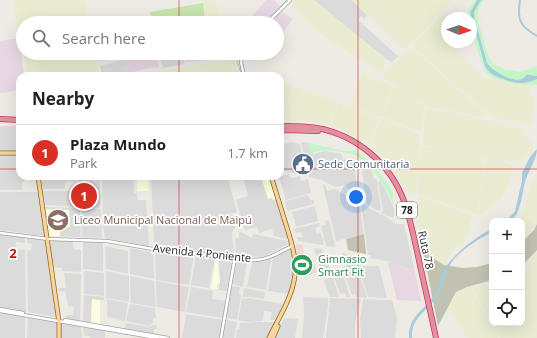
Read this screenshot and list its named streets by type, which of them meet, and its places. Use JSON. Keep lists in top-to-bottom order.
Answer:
{
  "streets": {
    "highway": ["78", "Ruta 78"],
    "street": ["Avenida 4 Poniente"]
  },
  "places": {
    "public building": ["Sede Comunitaria"],
    "school or university": ["Liceo Municipal Nacional de Maipú"],
    "sports": ["Gimnasio Smart Fit"]
  },
  "north": "right",
  "page": {
    "search": "Search here",
    "heading": "Nearby",
    "list": [
      {
        "mark": "1",
        "name": "Plaza Mundo",
        "note": "Park",
        "value": "1.7 km"
      }
    ],
    "pins": "1",
    "map_buttons": ["+", "−"]
  },
  "grid": {
    "rows": ["2"]
  }
}
